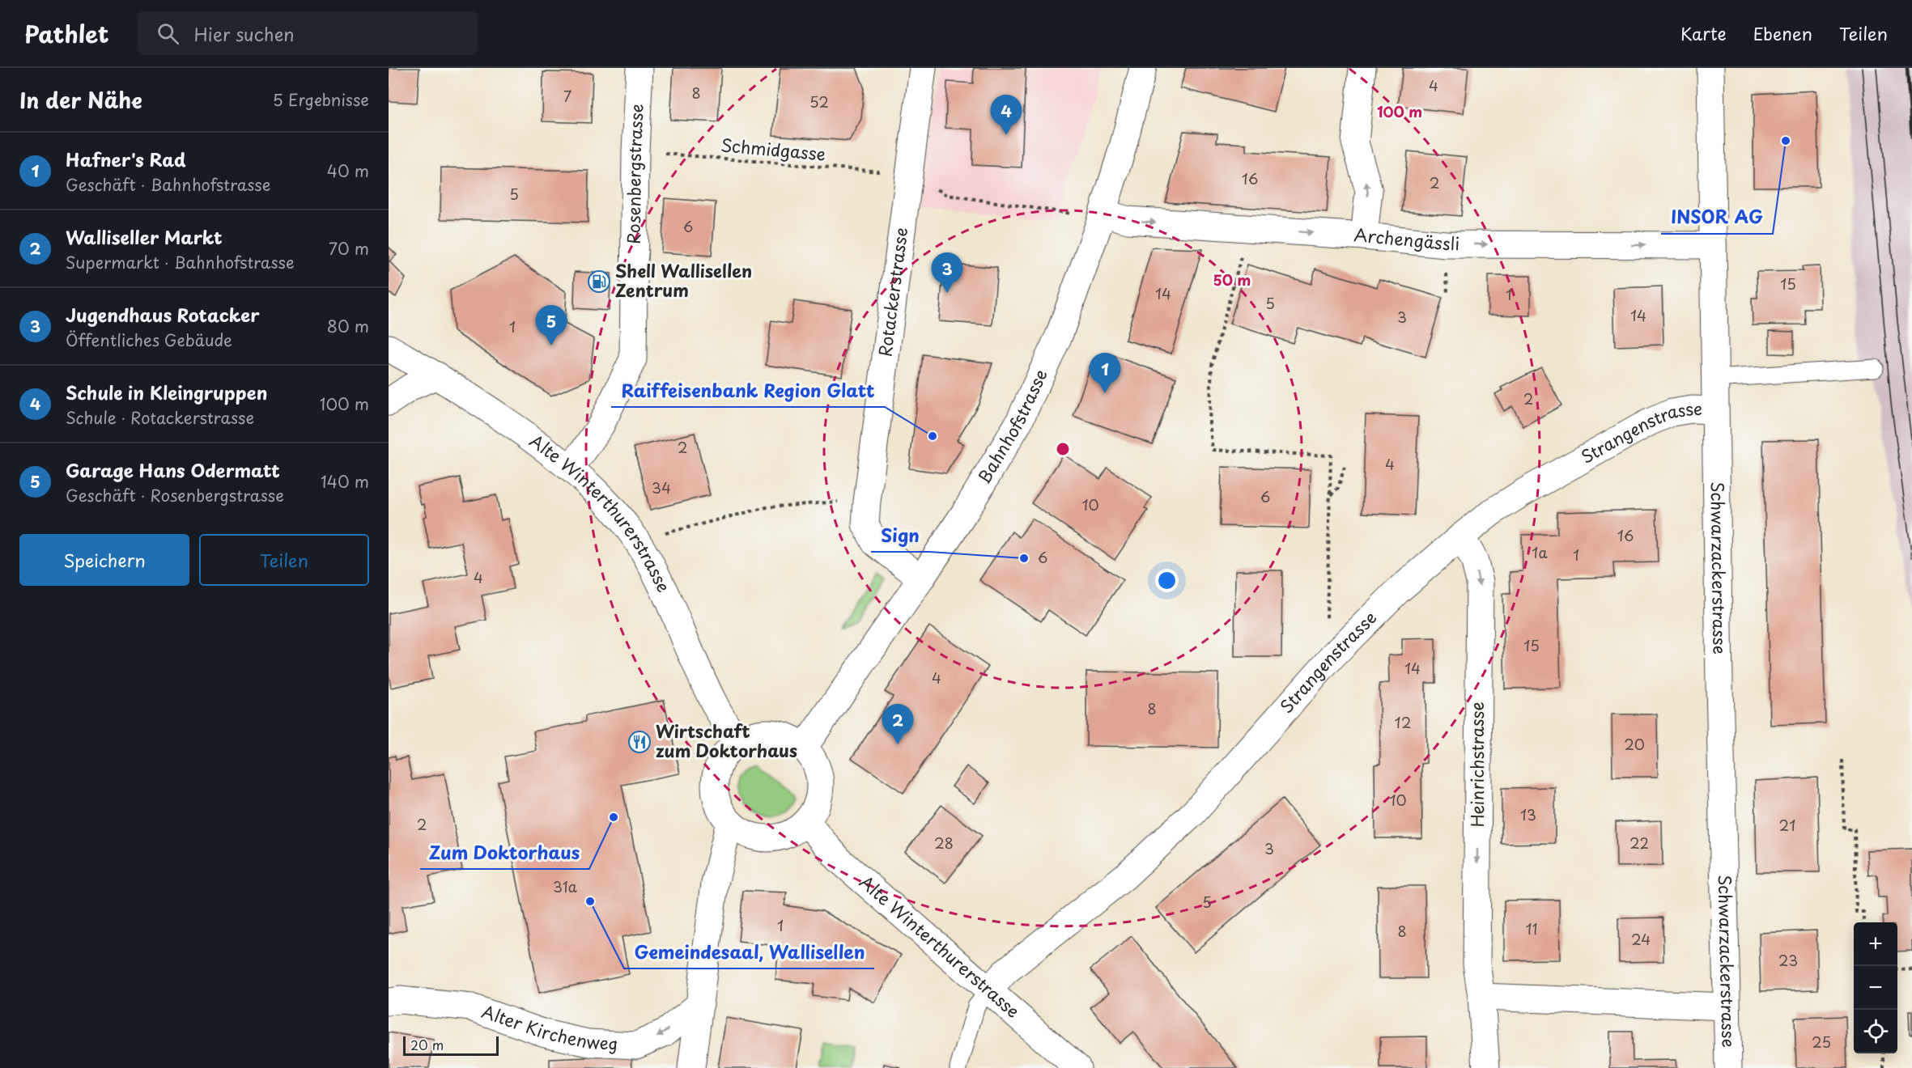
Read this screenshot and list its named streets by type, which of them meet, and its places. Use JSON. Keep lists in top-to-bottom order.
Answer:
{
  "streets": {
    "street": [
      "Rosenbergstrasse",
      "Archengässli",
      "Rotackerstrasse",
      "Bahnhofstrasse",
      "Strangenstrasse",
      "Alte Winterthurerstrasse",
      "Schwarzackerstrasse",
      "Heinrichstrasse",
      "Alter Kirchenweg"
    ],
    "path": ["Schmidgasse"]
  },
  "crossings": [
    ["Schmidgasse", "Rosenbergstrasse"],
    ["Schmidgasse", "Rotackerstrasse"],
    ["Rosenbergstrasse", "Alte Winterthurerstrasse"],
    ["Archengässli", "Bahnhofstrasse"],
    ["Archengässli", "Schwarzackerstrasse"],
    ["Rotackerstrasse", "Bahnhofstrasse"],
    ["Bahnhofstrasse", "Alte Winterthurerstrasse"],
    ["Strangenstrasse", "Alte Winterthurerstrasse"],
    ["Strangenstrasse", "Schwarzackerstrasse"],
    ["Strangenstrasse", "Heinrichstrasse"]
  ],
  "one_way": ["Archengässli", "Heinrichstrasse", "Alter Kirchenweg"],
  "places": {
    "other": [
      "INSOR AG",
      "Raiffeisenbank Region Glatt",
      "Sign",
      "Zum Doktorhaus",
      "Gemeindesaal, Wallisellen"
    ],
    "fuel station": ["Shell Wallisellen Zentrum"],
    "restaurant": ["Wirtschaft zum Doktorhaus"]
  },
  "house_numbers": [
    "4",
    "8",
    "7",
    "52",
    "16",
    "2",
    "5",
    "6",
    "15",
    "14",
    "1",
    "5",
    "14",
    "3",
    "1",
    "2",
    "2",
    "4",
    "34",
    "6",
    "10",
    "16",
    "1a",
    "1",
    "6",
    "4",
    "15",
    "14",
    "4",
    "8",
    "12",
    "20",
    "10",
    "13",
    "2",
    "21",
    "28",
    "22",
    "3",
    "31a",
    "5",
    "1",
    "11",
    "8",
    "24",
    "23",
    "25"
  ],
  "scale_bar": "20 m",
  "page": {
    "header": "Pathlet",
    "search": "Hier suchen",
    "nav": ["Karte", "Ebenen", "Teilen"],
    "heading": ["In der Nähe", "5 Ergebnisse"],
    "pins": [
      "4",
      "3",
      "5",
      "1",
      "2"
    ],
    "list": [
      {
        "mark": "1",
        "name": "Hafner's Rad",
        "note": "Geschäft · Bahnhofstrasse",
        "value": "40 m"
      },
      {
        "mark": "2",
        "name": "Walliseller Markt",
        "note": "Supermarkt · Bahnhofstrasse",
        "value": "70 m"
      },
      {
        "mark": "3",
        "name": "Jugendhaus Rotacker",
        "note": "Öffentliches Gebäude",
        "value": "80 m"
      },
      {
        "mark": "4",
        "name": "Schule in Kleingruppen",
        "note": "Schule · Rotackerstrasse",
        "value": "100 m"
      },
      {
        "mark": "5",
        "name": "Garage Hans Odermatt",
        "note": "Geschäft · Rosenbergstrasse",
        "value": "140 m"
      }
    ],
    "buttons": ["Speichern", "Teilen"],
    "map_buttons": ["+", "−"],
    "scale": "20 m"
  },
  "rings": ["100 m", "50 m"]
}
